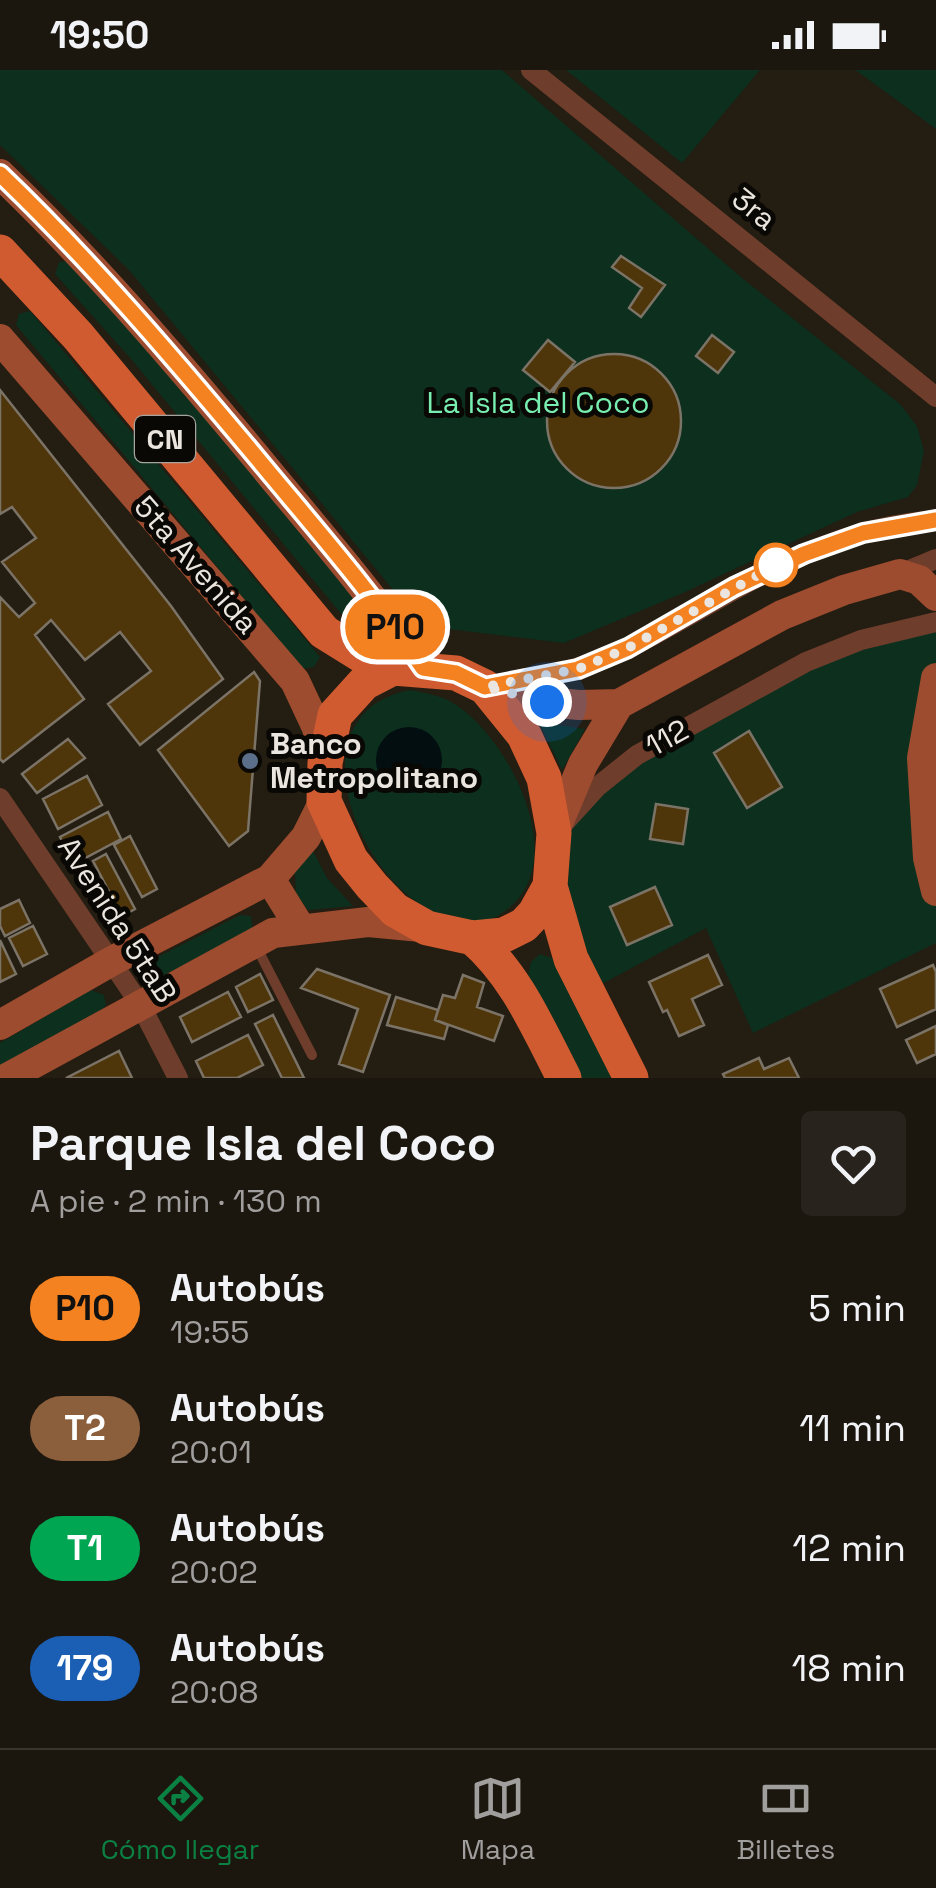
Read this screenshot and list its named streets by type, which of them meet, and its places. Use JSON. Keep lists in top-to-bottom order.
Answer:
{
  "streets": {
    "highway": ["CN", "5ta Avenida"],
    "main road": ["112"],
    "street": ["3ra", "Avenida 5taB"]
  },
  "crossings": [
    ["5ta Avenida", "112"]
  ],
  "parks": ["La Isla del Coco"],
  "places": ["Banco Metropolitano"],
  "lines": ["bus line P10"],
  "page": {
    "status": "19:50",
    "on_map": "P10",
    "heading": ["Parque Isla del Coco", "A pie · 2 min · 130 m"],
    "list": [
      {
        "mark": "P10",
        "name": "Autobús",
        "note": "19:55",
        "value": "5 min"
      },
      {
        "mark": "T2",
        "name": "Autobús",
        "note": "20:01",
        "value": "11 min"
      },
      {
        "mark": "T1",
        "name": "Autobús",
        "note": "20:02",
        "value": "12 min"
      },
      {
        "mark": "179",
        "name": "Autobús",
        "note": "20:08",
        "value": "18 min"
      }
    ],
    "tabs": ["Cómo llegar", "Mapa", "Billetes"]
  }
}
